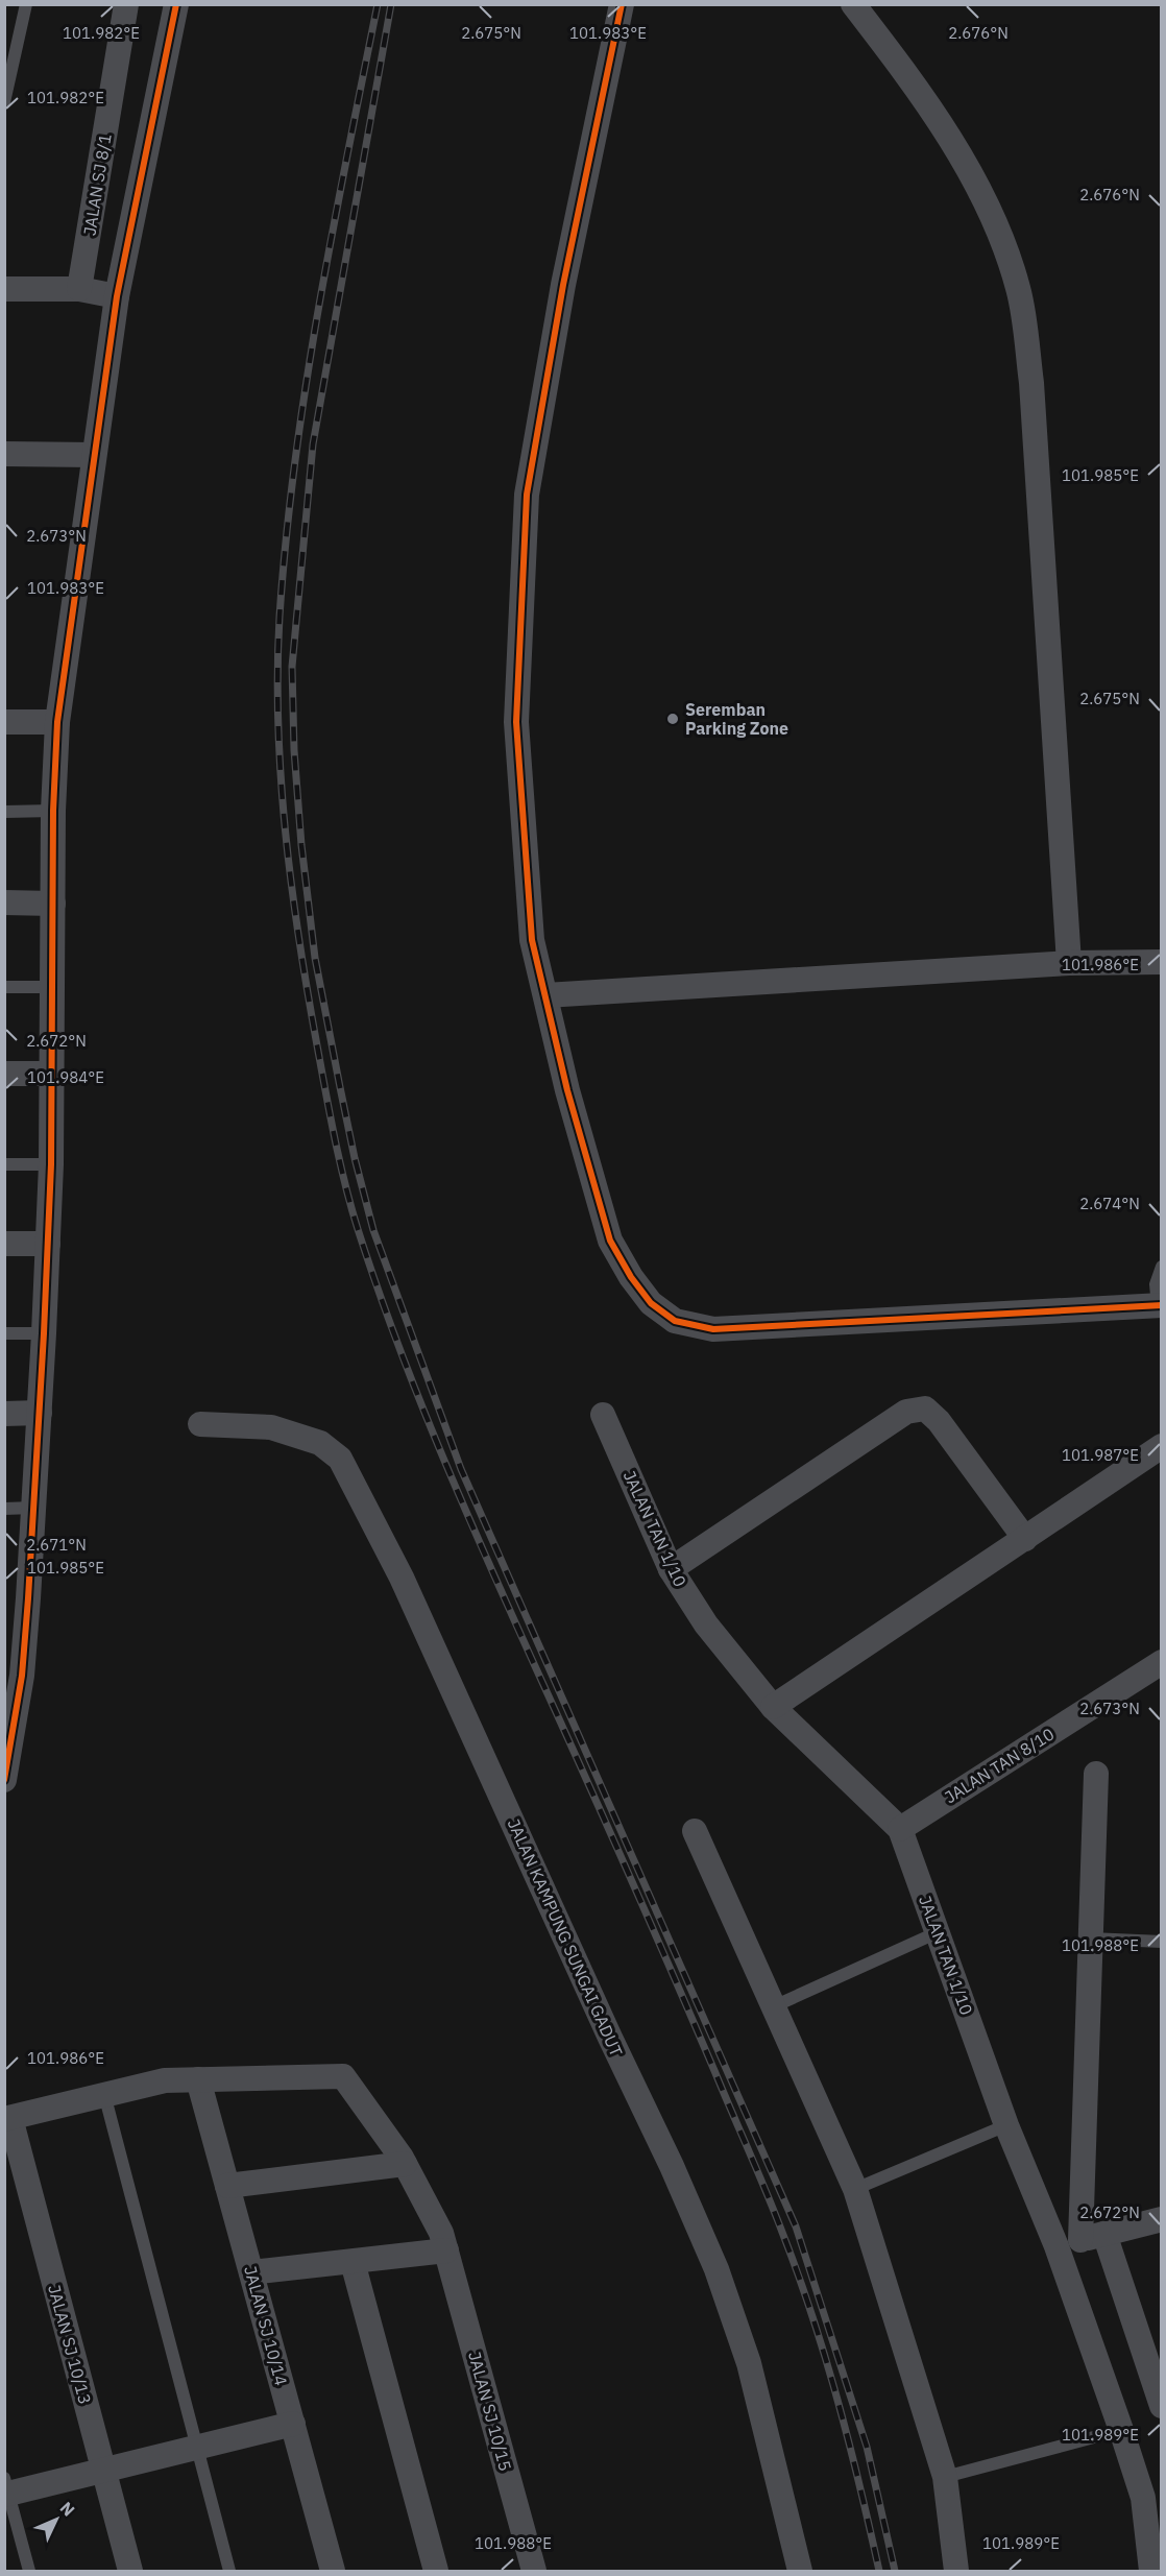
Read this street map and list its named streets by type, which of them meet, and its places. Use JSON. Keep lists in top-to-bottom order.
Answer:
{
  "streets": {
    "street": [
      "JALAN SJ 8/1",
      "JALAN TAN 1/10",
      "JALAN TAN 8/10",
      "JALAN KAMPUNG SUNGAI GADUT",
      "JALAN SJ 10/14",
      "JALAN SJ 10/13",
      "JALAN SJ 10/15"
    ]
  },
  "crossings": [
    ["JALAN TAN 1/10", "JALAN TAN 8/10"],
    ["JALAN SJ 10/14", "JALAN SJ 10/15"]
  ],
  "places": ["Seremban Parking Zone"],
  "north": "top right",
  "coordinates": [
    "101.982°E",
    "101.983°E",
    "2.675°N",
    "2.676°N",
    "101.985°E",
    "2.673°N",
    "101.986°E",
    "2.672°N",
    "101.984°E",
    "2.674°N",
    "101.987°E",
    "2.671°N",
    "101.988°E",
    "101.989°E"
  ]
}
